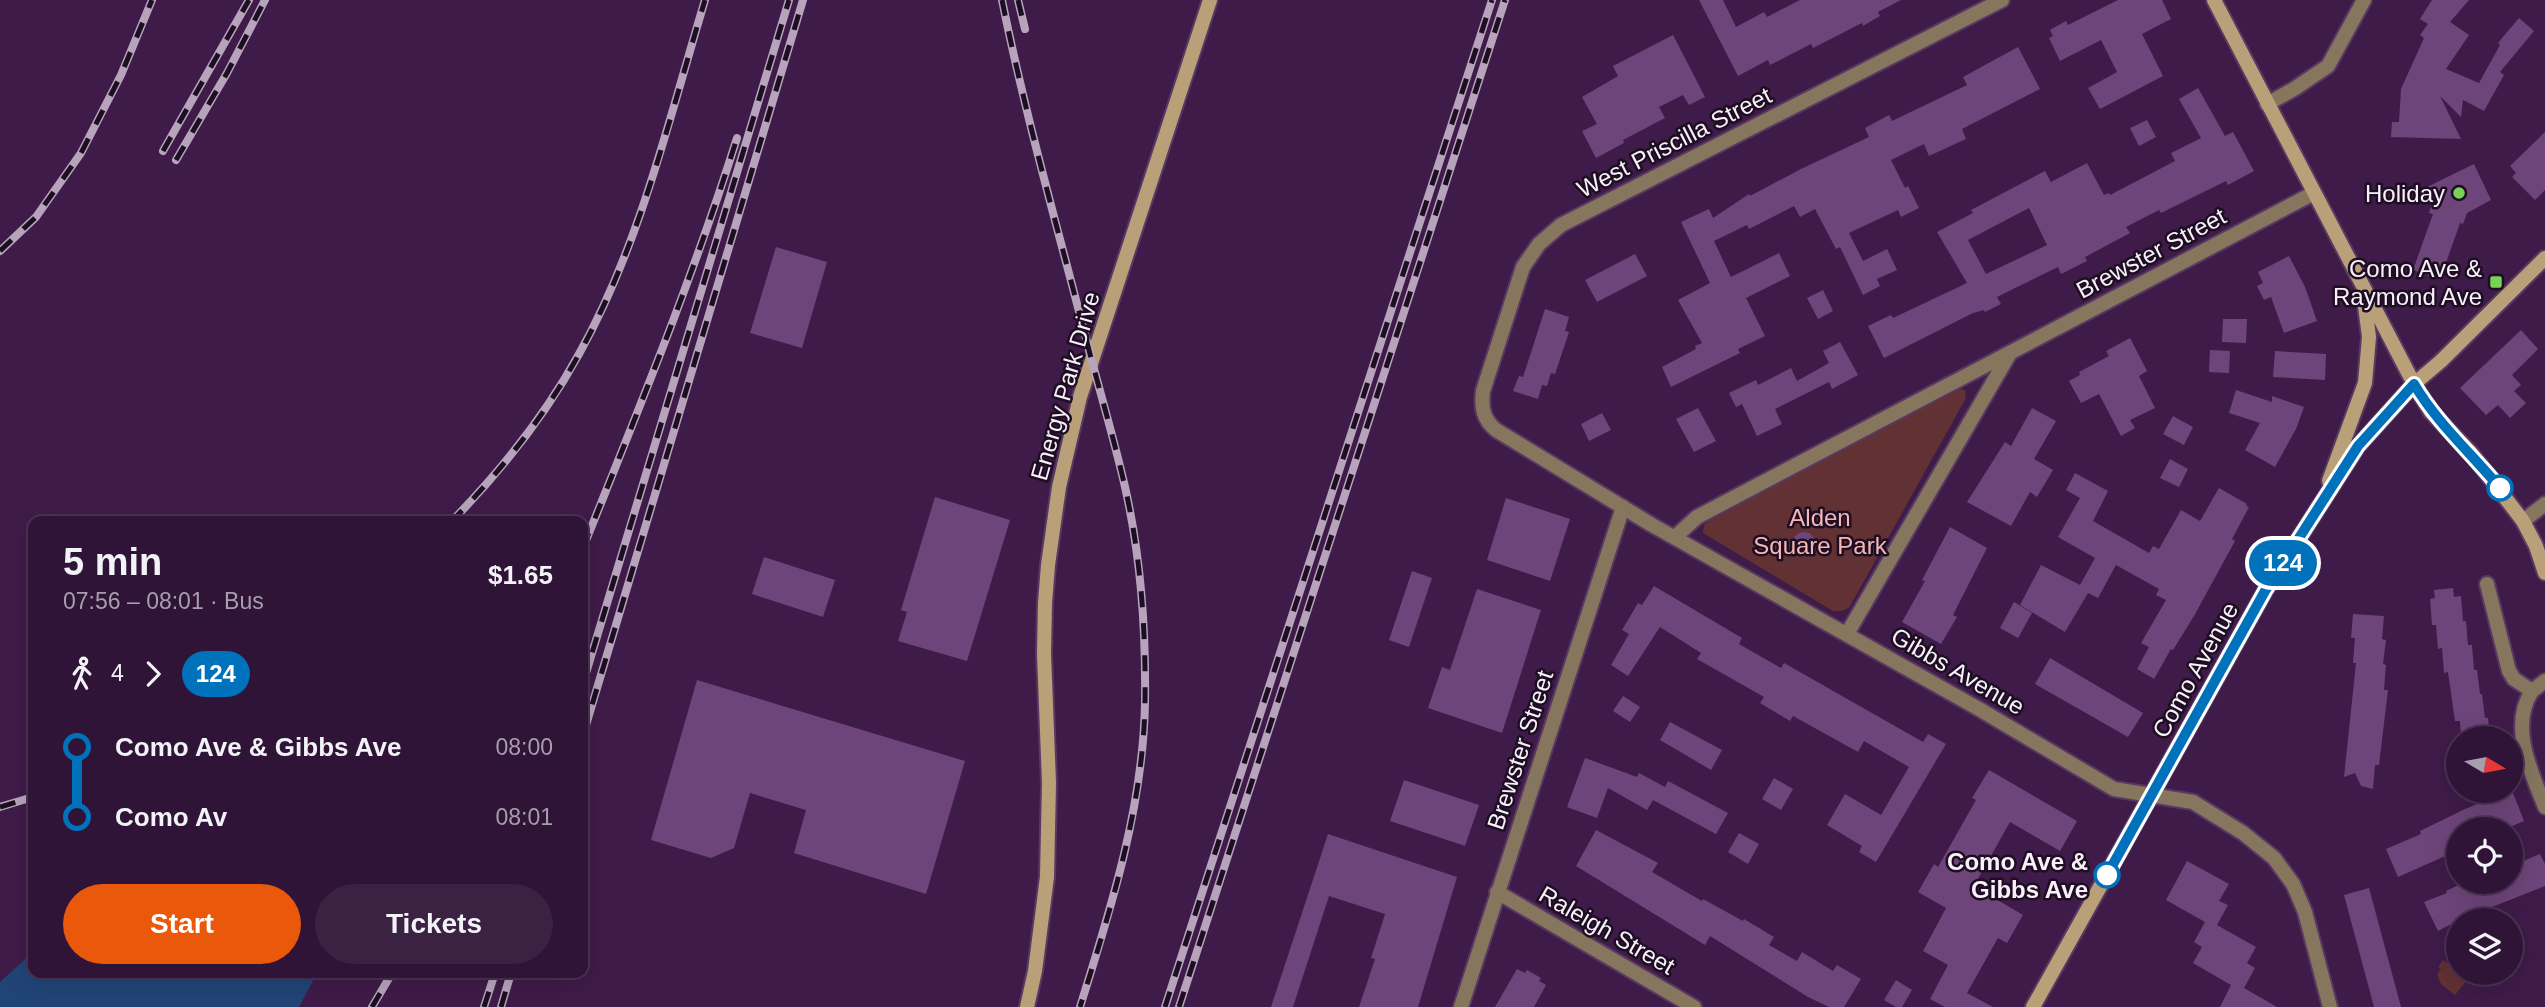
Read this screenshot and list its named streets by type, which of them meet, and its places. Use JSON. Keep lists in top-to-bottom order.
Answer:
{
  "streets": {
    "street": [
      "West Priscilla Street",
      "Brewster Street",
      "Energy Park Drive",
      "Como Avenue",
      "Gibbs Avenue",
      "Raleigh Street"
    ]
  },
  "crossings": [
    ["West Priscilla Street", "Gibbs Avenue"],
    ["Brewster Street", "Gibbs Avenue"],
    ["Brewster Street", "Raleigh Street"],
    ["Como Avenue", "Gibbs Avenue"]
  ],
  "parks": ["Alden Square Park"],
  "places": {
    "other": ["Holiday", "Como Ave & Gibbs Ave"],
    "transit": ["Como Ave & Raymond Ave"]
  },
  "lines": ["bus line 124"],
  "north": "right",
  "page": {
    "on_map": "124",
    "heading": ["5 min", "07:56 – 08:01 · Bus", "$1.65"],
    "legs": ["4", "124"],
    "list": [
      {
        "name": "Como Ave & Gibbs Ave",
        "value": "08:00"
      },
      {
        "name": "Como Av",
        "value": "08:01"
      }
    ],
    "buttons": ["Start", "Tickets"]
  }
}
